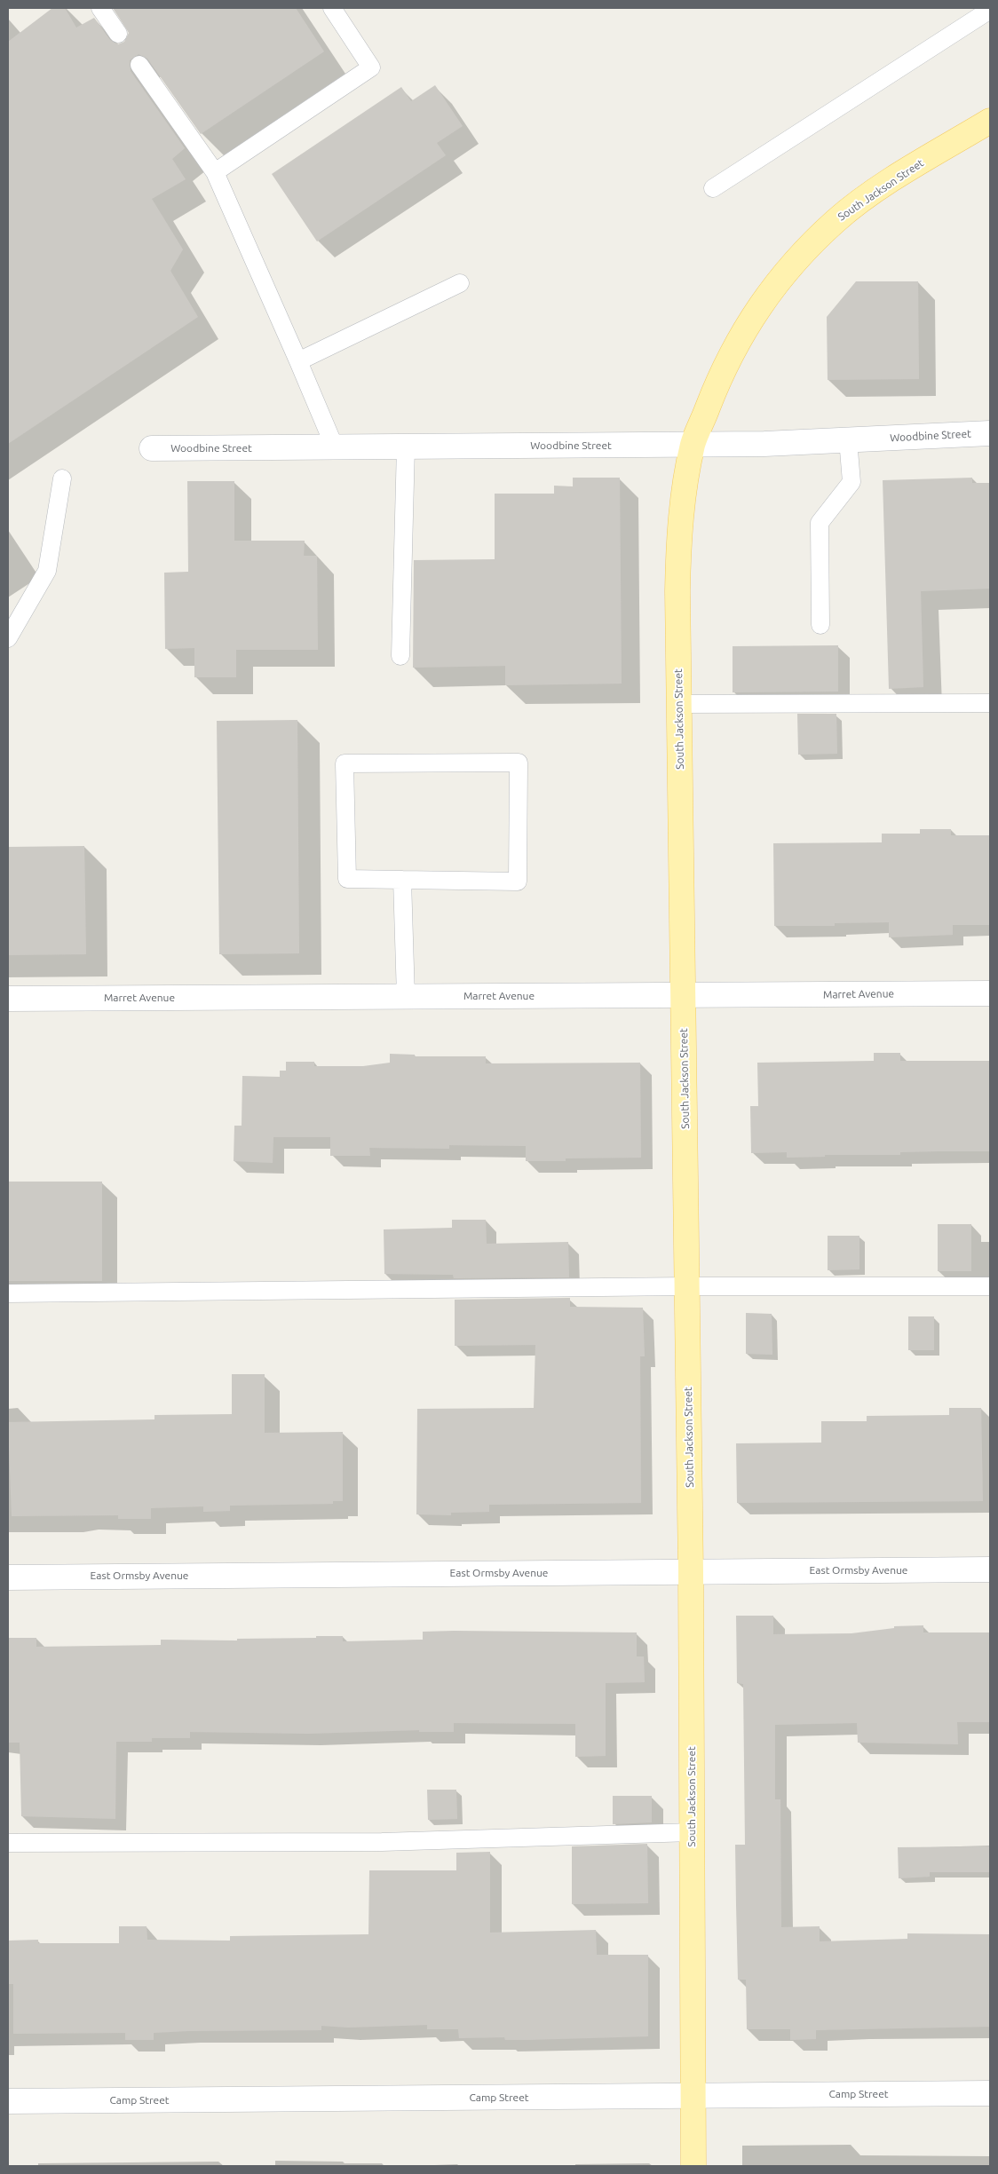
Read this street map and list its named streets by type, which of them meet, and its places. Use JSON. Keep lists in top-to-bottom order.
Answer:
{
  "streets": {
    "main road": ["South Jackson Street"],
    "street": [
      "Woodbine Street",
      "Marret Avenue",
      "East Ormsby Avenue",
      "Camp Street"
    ]
  },
  "crossings": [
    ["South Jackson Street", "Woodbine Street"],
    ["South Jackson Street", "Marret Avenue"],
    ["South Jackson Street", "East Ormsby Avenue"],
    ["South Jackson Street", "Camp Street"]
  ]
}
